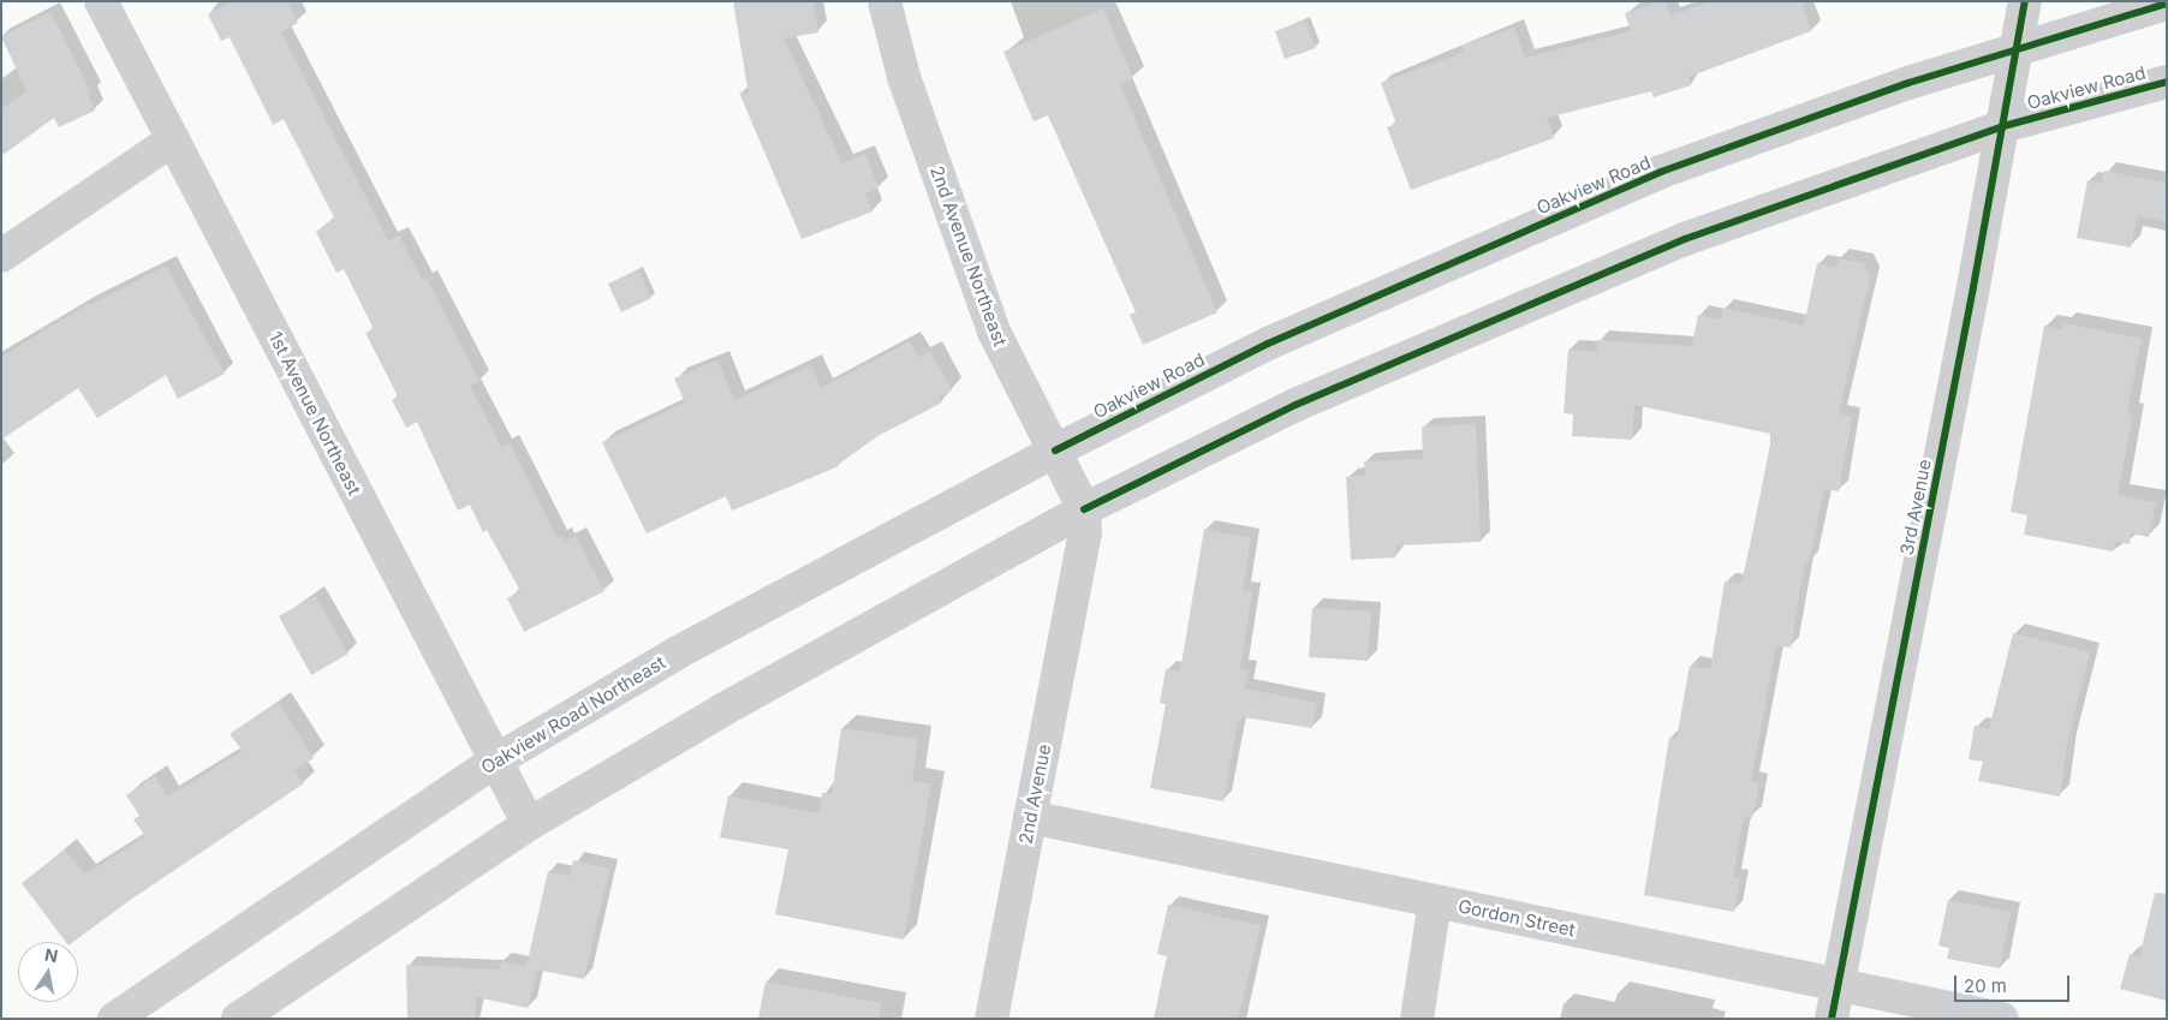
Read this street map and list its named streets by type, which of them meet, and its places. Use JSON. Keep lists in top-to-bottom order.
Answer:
{
  "streets": {
    "street": [
      "Oakview Road",
      "2nd Avenue Northeast",
      "1st Avenue Northeast",
      "3rd Avenue",
      "Oakview Road Northeast",
      "2nd Avenue",
      "Gordon Street"
    ]
  },
  "crossings": [
    ["Oakview Road", "2nd Avenue Northeast"],
    ["Oakview Road", "3rd Avenue"],
    ["Oakview Road", "Oakview Road Northeast"],
    ["2nd Avenue Northeast", "Oakview Road Northeast"],
    ["2nd Avenue Northeast", "2nd Avenue"],
    ["1st Avenue Northeast", "Oakview Road Northeast"],
    ["3rd Avenue", "Gordon Street"],
    ["2nd Avenue", "Gordon Street"]
  ],
  "scale_bar": "20 m",
  "north": "top"
}
